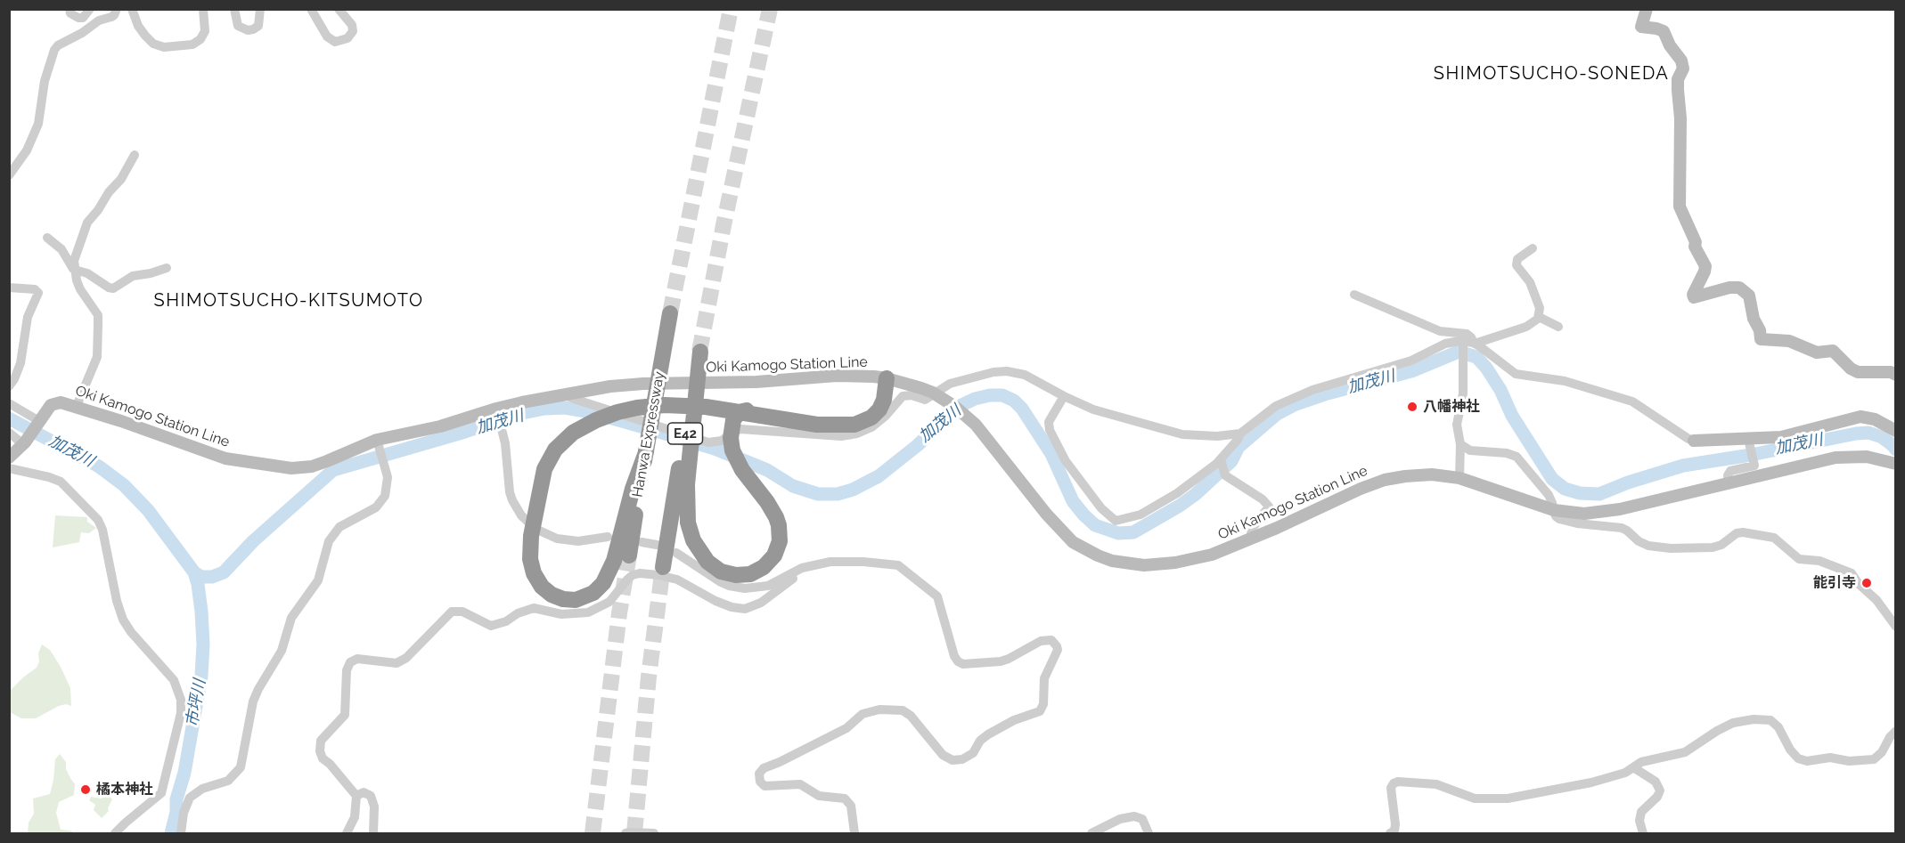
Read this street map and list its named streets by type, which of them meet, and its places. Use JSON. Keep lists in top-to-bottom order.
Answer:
{
  "streets": {
    "highway": ["E42", "Hanwa Expressway"],
    "main road": ["Oki Kamogo Station Line"]
  },
  "districts": ["SHIMOTSUCHO-SONEDA", "SHIMOTSUCHO-KITSUMOTO"],
  "water": ["加茂川", "市坪川"],
  "places": ["八幡神社", "能引寺", "橘本神社"]
}
